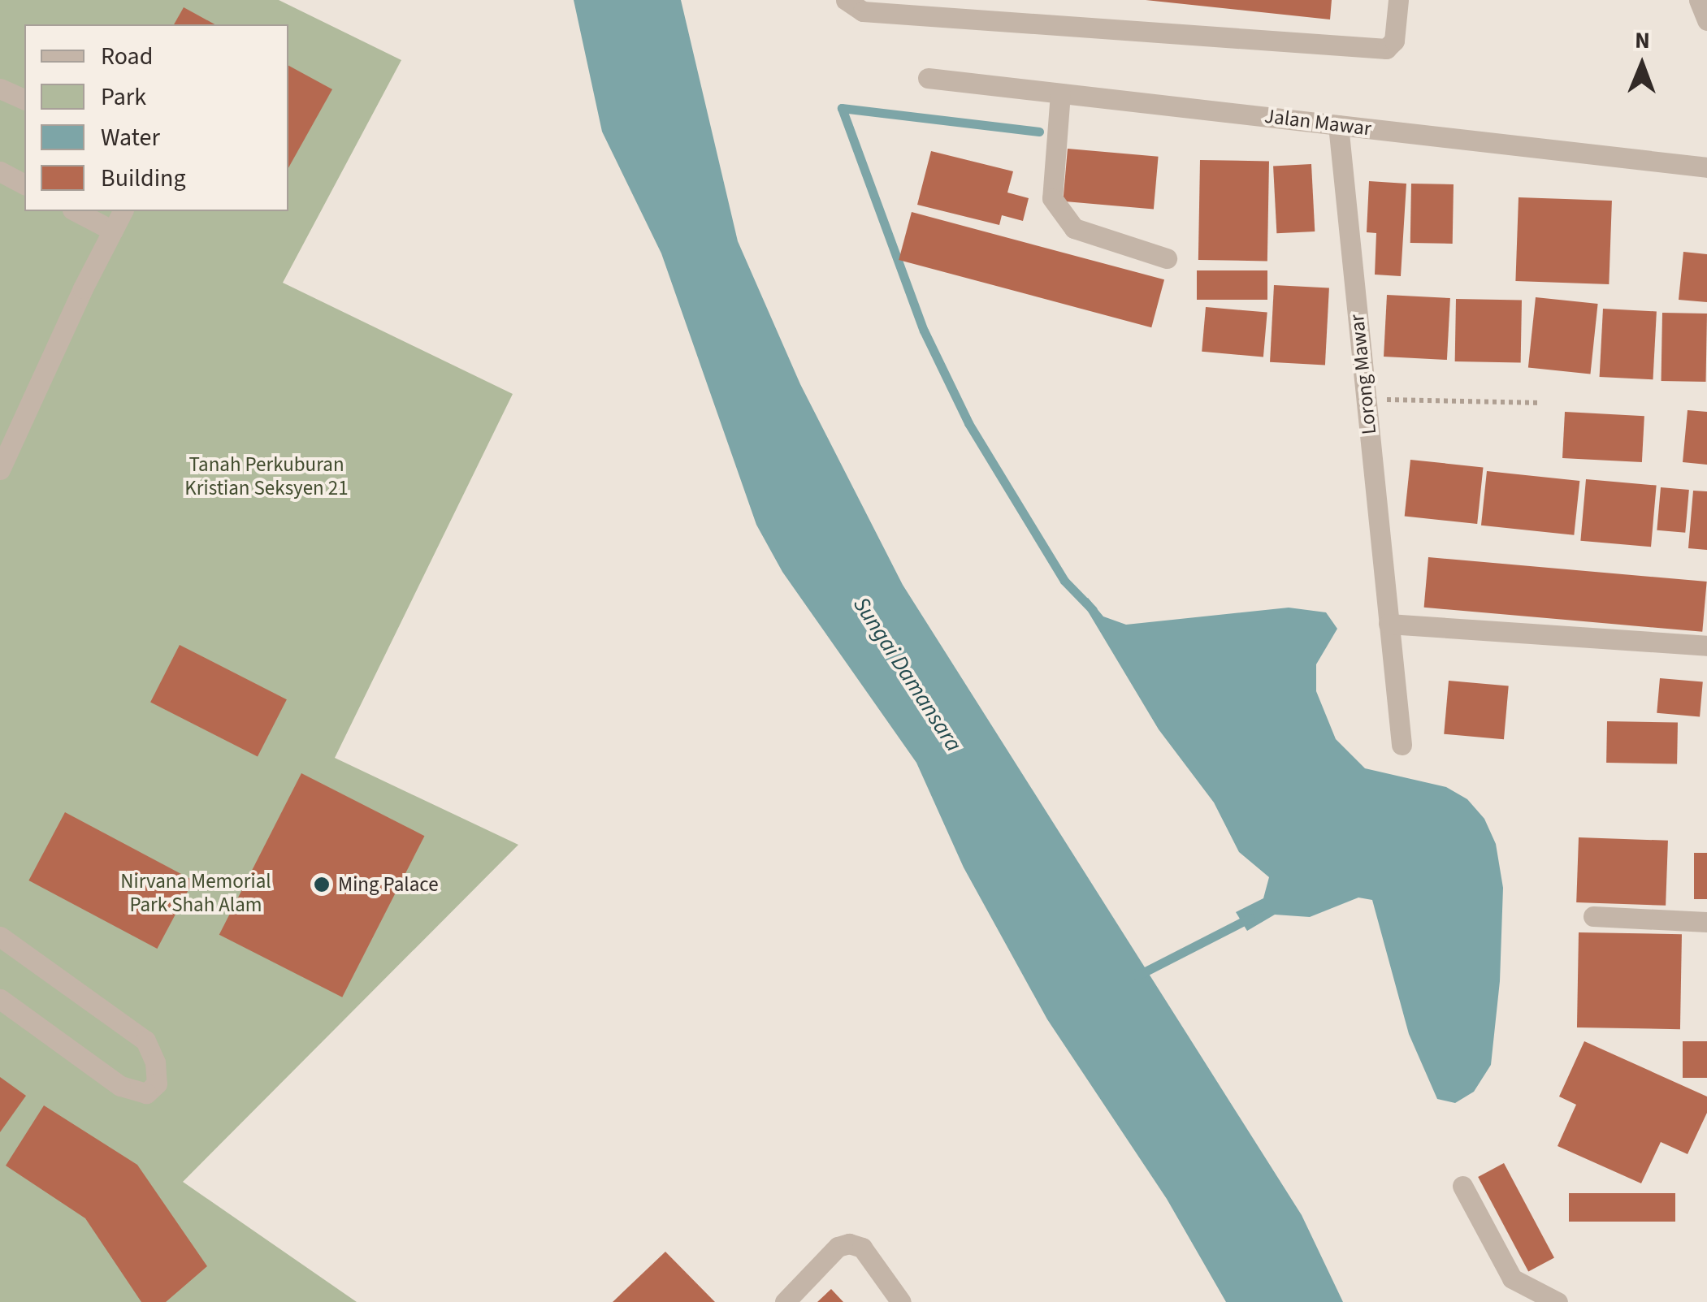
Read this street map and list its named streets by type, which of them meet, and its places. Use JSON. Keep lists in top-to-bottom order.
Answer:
{
  "streets": {
    "street": ["Jalan Mawar", "Lorong Mawar"]
  },
  "crossings": [
    ["Jalan Mawar", "Lorong Mawar"]
  ],
  "water": ["Sungai Damansara"],
  "parks": ["Tanah Perkuburan Kristian Seksyen 21", "Nirvana Memorial Park Shah Alam"],
  "places": ["Ming Palace"],
  "legend": [
    "Road",
    "Park",
    "Water",
    "Building"
  ],
  "north": "top"
}
